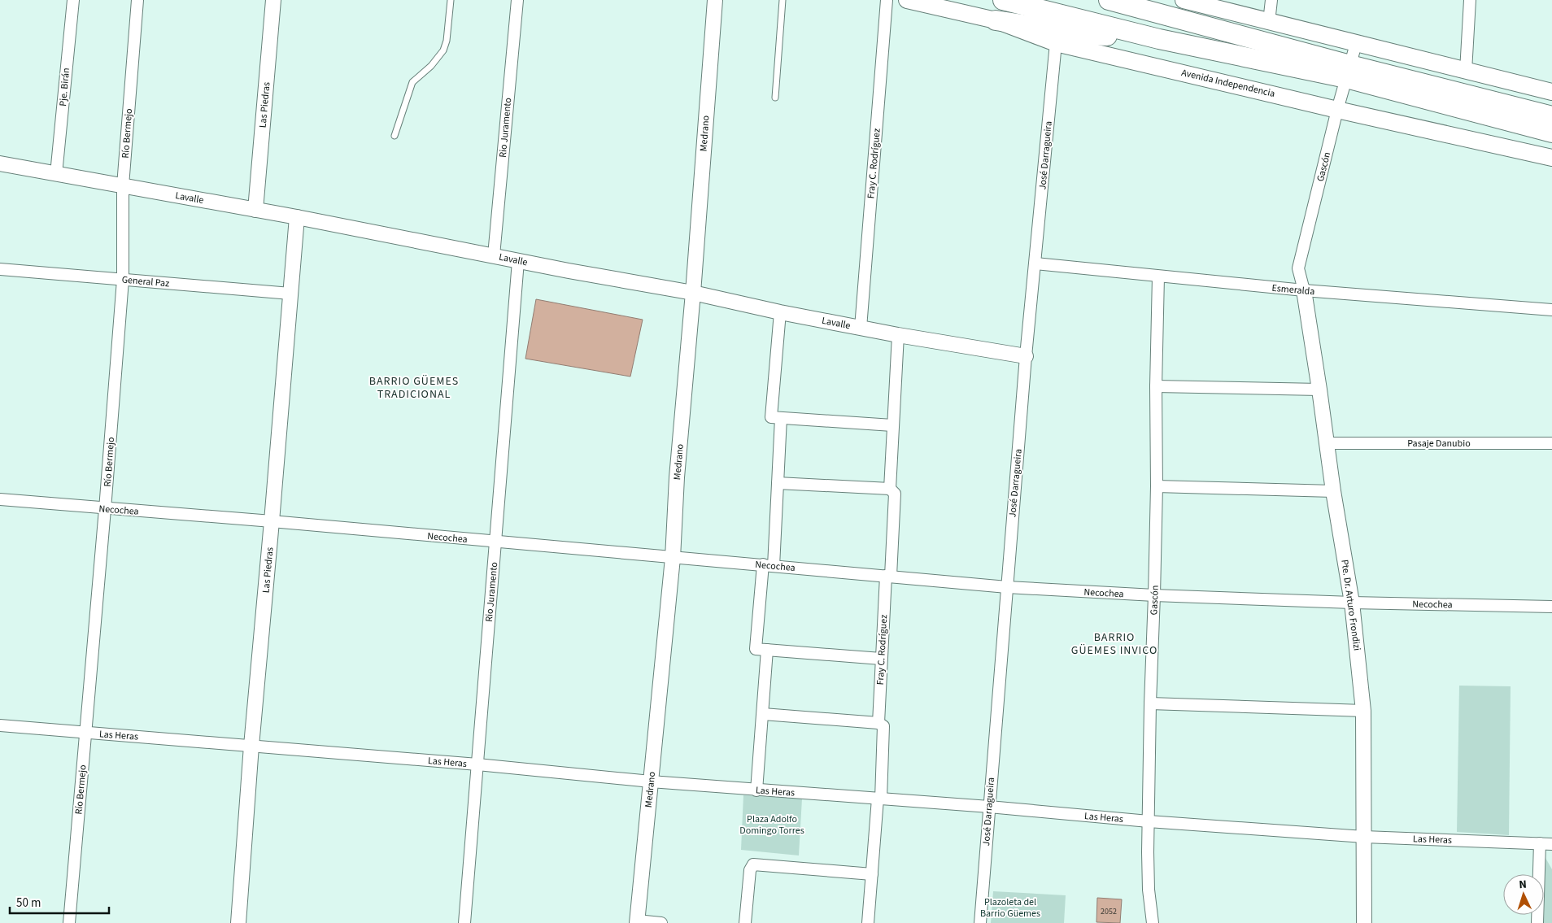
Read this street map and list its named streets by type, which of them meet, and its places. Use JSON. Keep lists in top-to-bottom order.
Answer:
{
  "streets": {
    "main road": ["Avenida Independencia"],
    "street": [
      "Pje. Birán",
      "Las Piedras",
      "Rio Juramento",
      "Río Bermejo",
      "Medrano",
      "José Darragueira",
      "Fray C. Rodríguez",
      "Gascón",
      "Lavalle",
      "General Paz",
      "Esmeralda",
      "Pasaje Danubio",
      "Necochea",
      "Pte. Dr. Arturo Frondizi",
      "Las Heras"
    ]
  },
  "crossings": [
    ["Avenida Independencia", "José Darragueira"],
    ["Avenida Independencia", "Gascón"],
    ["Pje. Birán", "Lavalle"],
    ["Las Piedras", "Lavalle"],
    ["Las Piedras", "General Paz"],
    ["Las Piedras", "Necochea"],
    ["Las Piedras", "Las Heras"],
    ["Rio Juramento", "Lavalle"],
    ["Rio Juramento", "Necochea"],
    ["Rio Juramento", "Las Heras"],
    ["Río Bermejo", "Lavalle"],
    ["Río Bermejo", "General Paz"],
    ["Río Bermejo", "Necochea"],
    ["Río Bermejo", "Las Heras"],
    ["Medrano", "Lavalle"],
    ["Medrano", "Necochea"],
    ["Medrano", "Las Heras"],
    ["José Darragueira", "Lavalle"],
    ["José Darragueira", "Esmeralda"],
    ["José Darragueira", "Necochea"],
    ["José Darragueira", "Las Heras"],
    ["Fray C. Rodríguez", "Lavalle"],
    ["Fray C. Rodríguez", "Necochea"],
    ["Fray C. Rodríguez", "Las Heras"],
    ["Gascón", "Esmeralda"],
    ["Gascón", "Necochea"],
    ["Gascón", "Pte. Dr. Arturo Frondizi"],
    ["Gascón", "Las Heras"],
    ["Esmeralda", "Pte. Dr. Arturo Frondizi"],
    ["Pasaje Danubio", "Pte. Dr. Arturo Frondizi"],
    ["Necochea", "Pte. Dr. Arturo Frondizi"],
    ["Pte. Dr. Arturo Frondizi", "Las Heras"]
  ],
  "districts": ["BARRIO GÜEMES TRADICIONAL", "BARRIO GÜEMES INVICO"],
  "parks": ["Plaza Adolfo Domingo Torres", "Plazoleta del Barrio Güemes"],
  "house_numbers": ["2052"],
  "scale_bar": "50 m",
  "north": "top"
}
